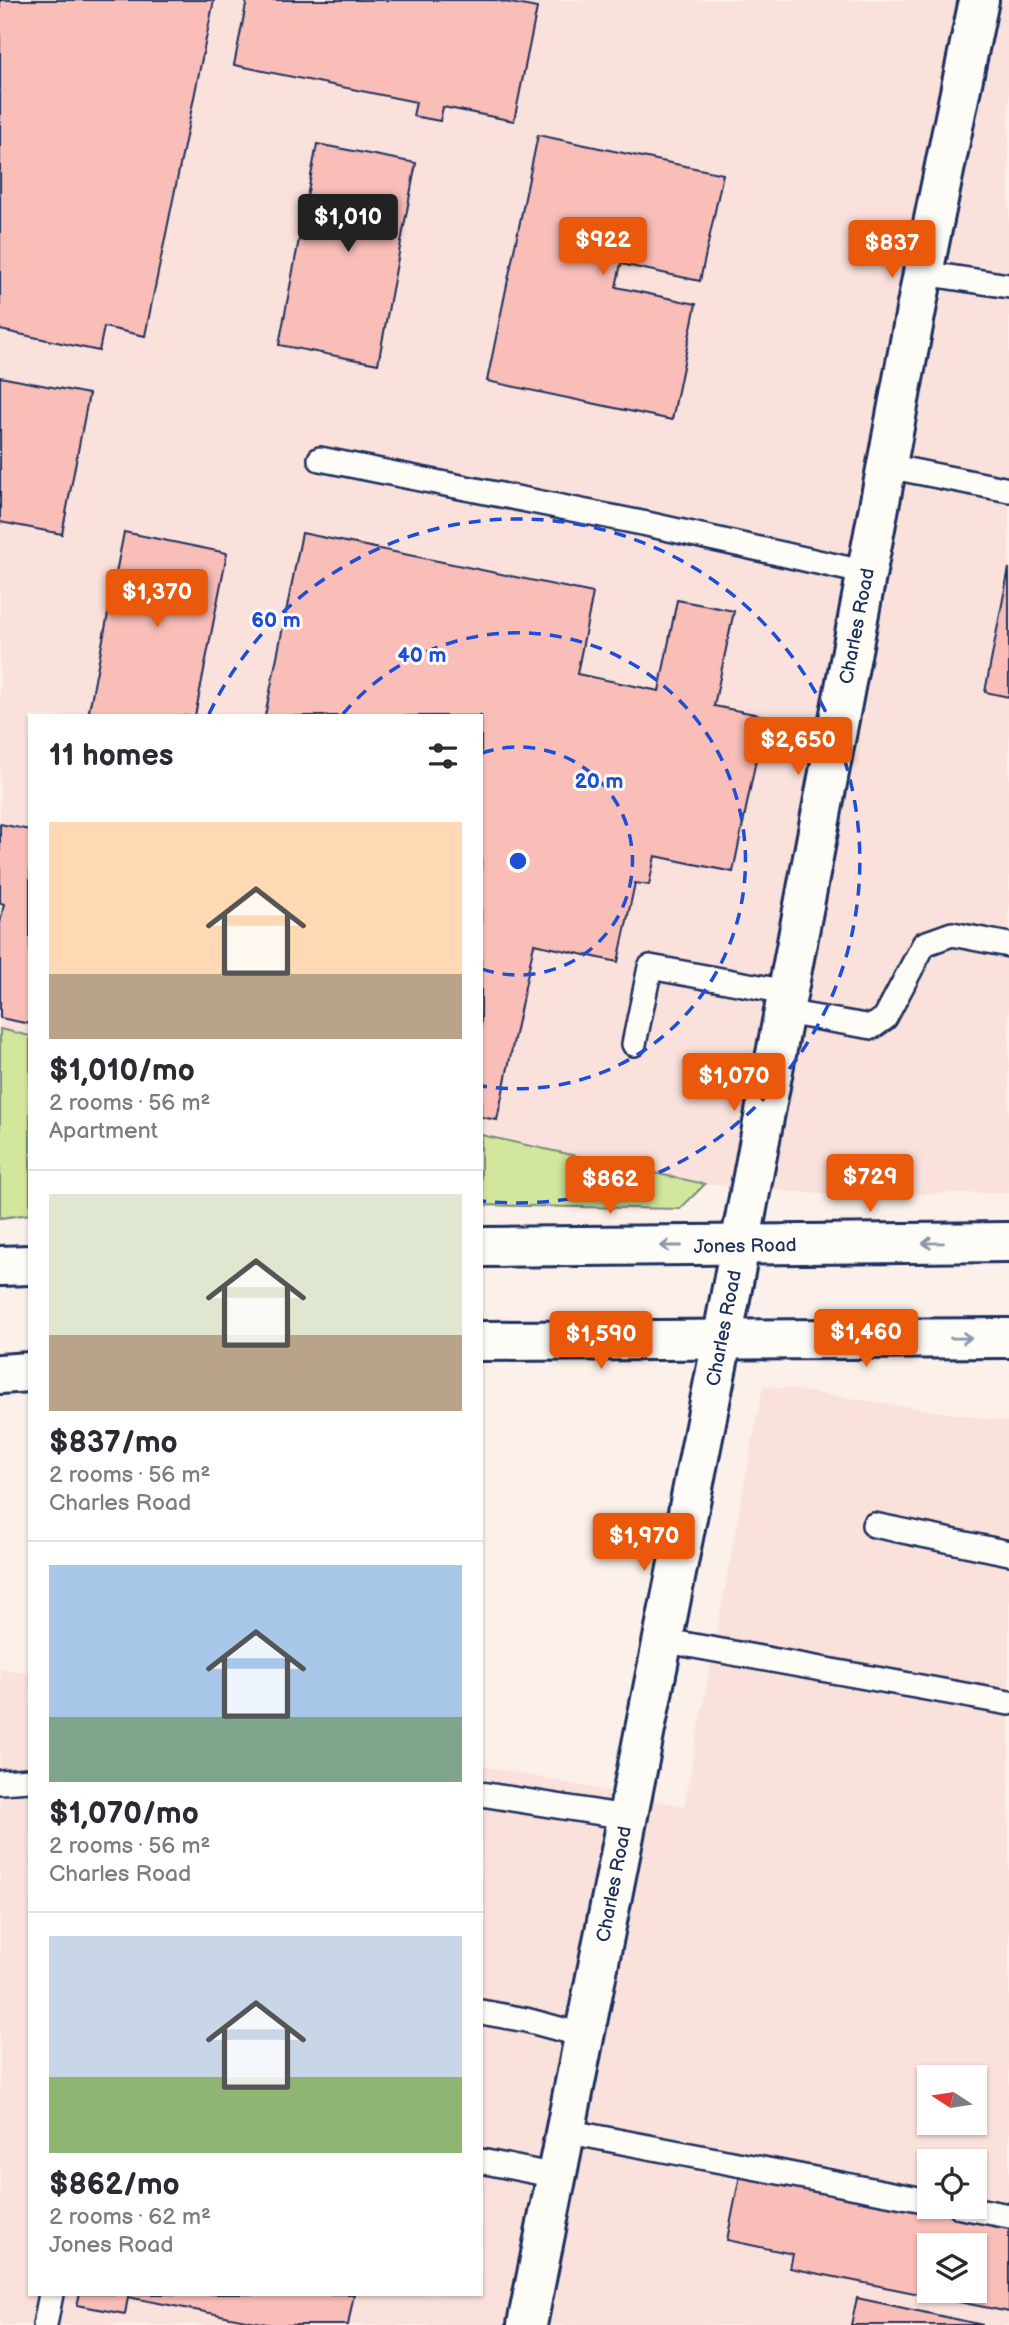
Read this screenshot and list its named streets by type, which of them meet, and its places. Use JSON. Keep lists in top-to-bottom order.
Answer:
{
  "streets": {
    "street": ["Charles Road", "Jones Road"]
  },
  "crossings": [
    ["Charles Road", "Jones Road"]
  ],
  "north": "left",
  "page": {
    "price": [
      "$1,010",
      "$922",
      "$837",
      "$1,370",
      "$2,650",
      "$1,070",
      "$729",
      "$862",
      "$1,460",
      "$1,590",
      "$1,970"
    ],
    "heading": "11 homes",
    "list": [
      {
        "name": "$1,010/mo",
        "note": "2 rooms · 56 m² · Apartment"
      },
      {
        "name": "$837/mo",
        "note": "2 rooms · 56 m² · Charles Road"
      },
      {
        "name": "$1,070/mo",
        "note": "2 rooms · 56 m² · Charles Road"
      },
      {
        "name": "$862/mo",
        "note": "2 rooms · 62 m² · Jones Road"
      }
    ]
  },
  "rings": ["60 m", "40 m", "20 m"]
}
